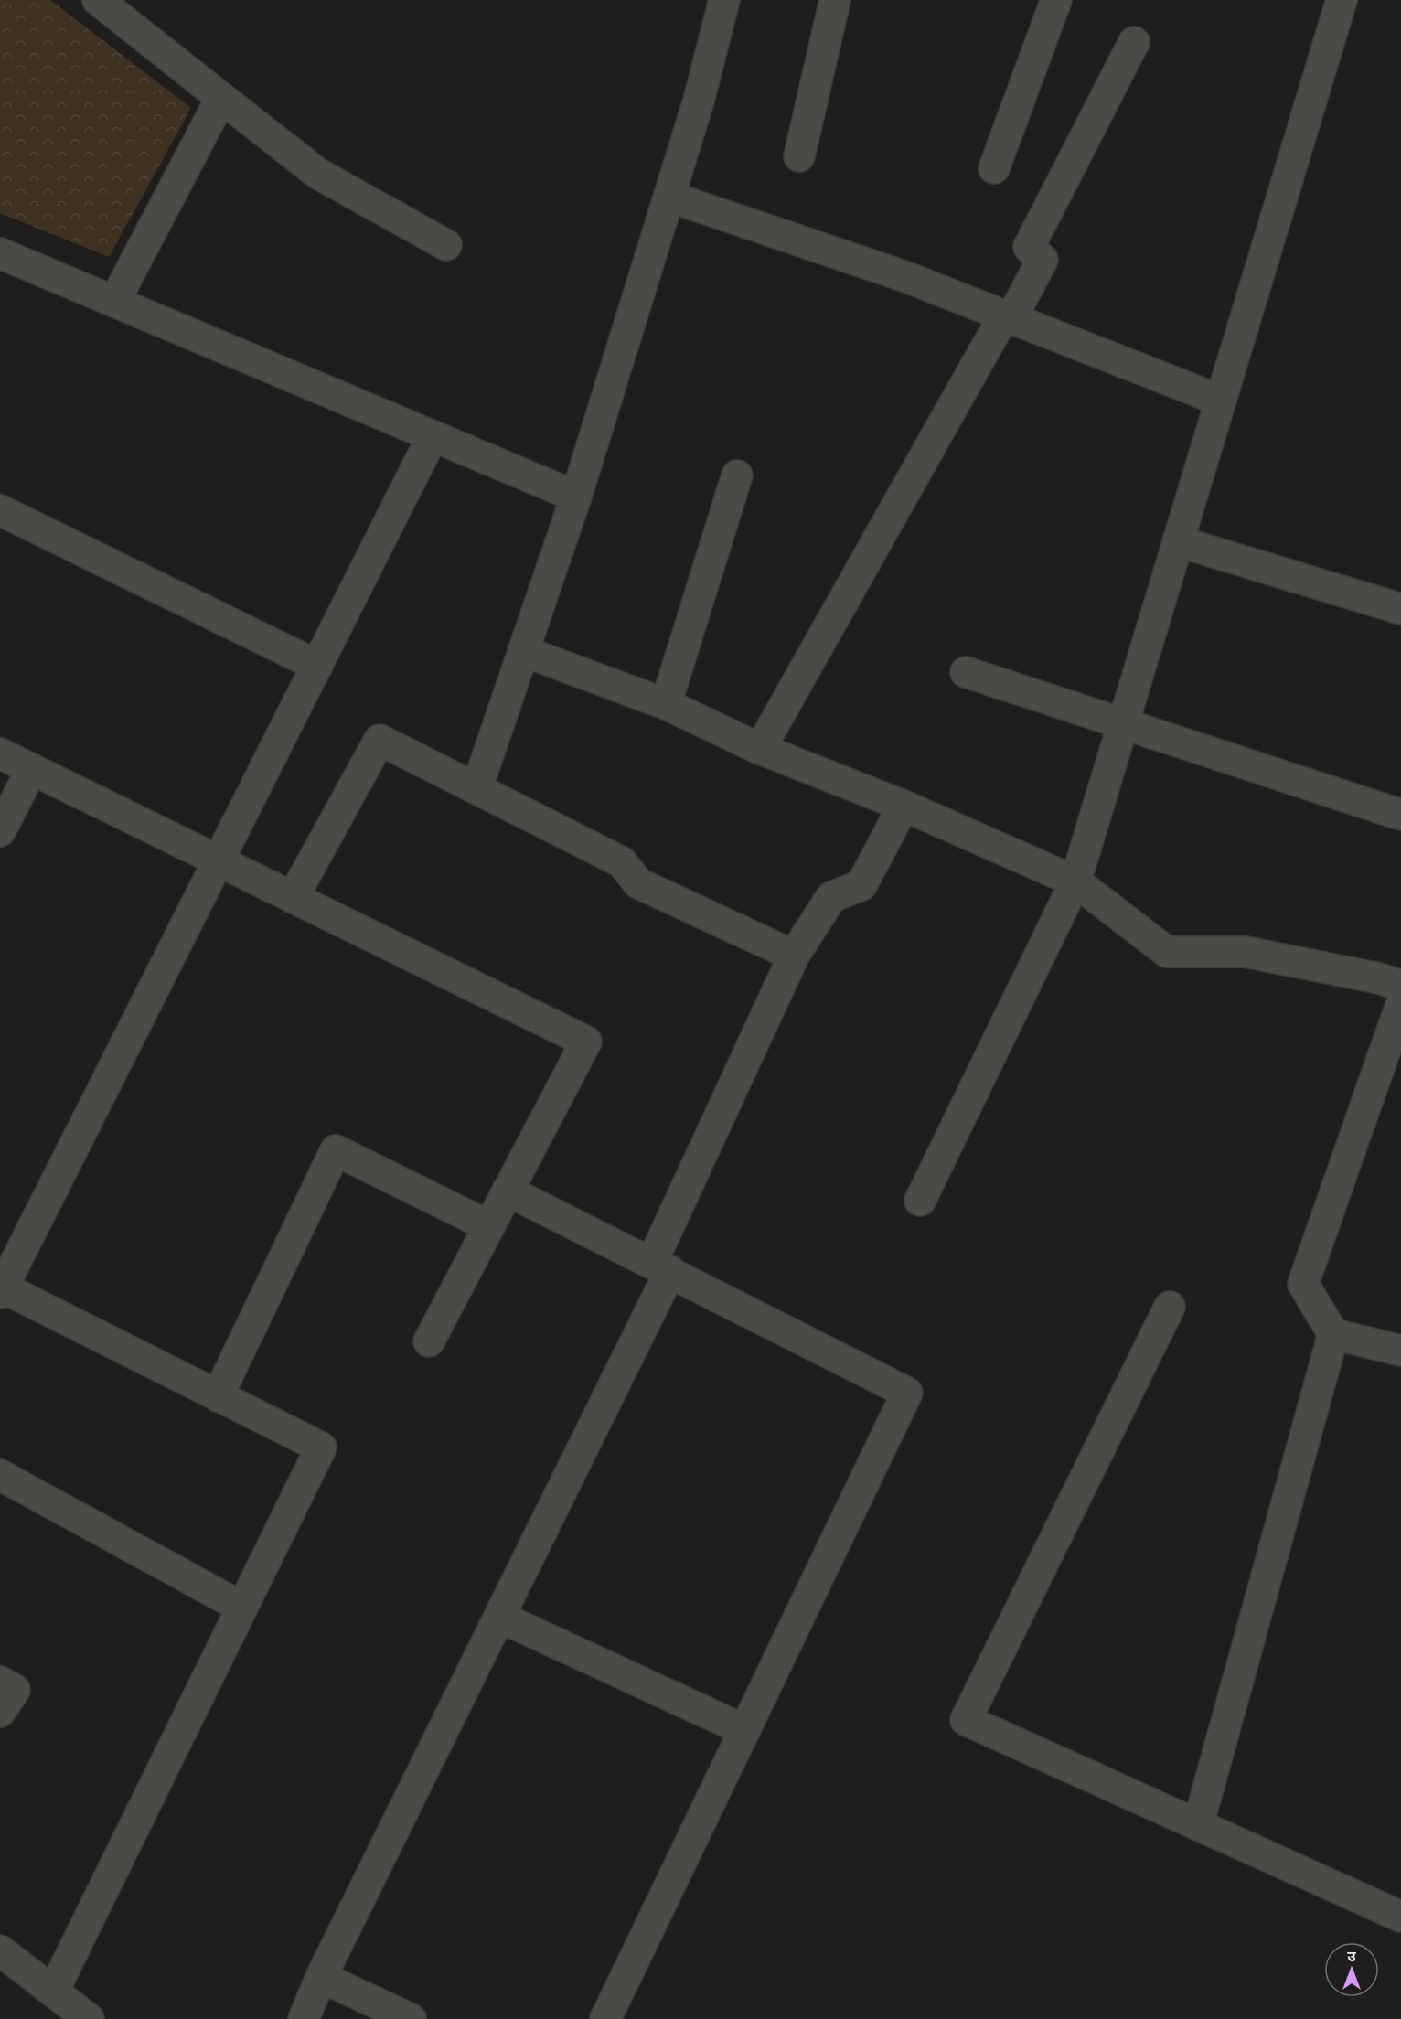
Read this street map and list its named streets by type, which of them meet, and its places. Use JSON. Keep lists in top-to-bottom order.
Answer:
{
  "north": "top"
}
